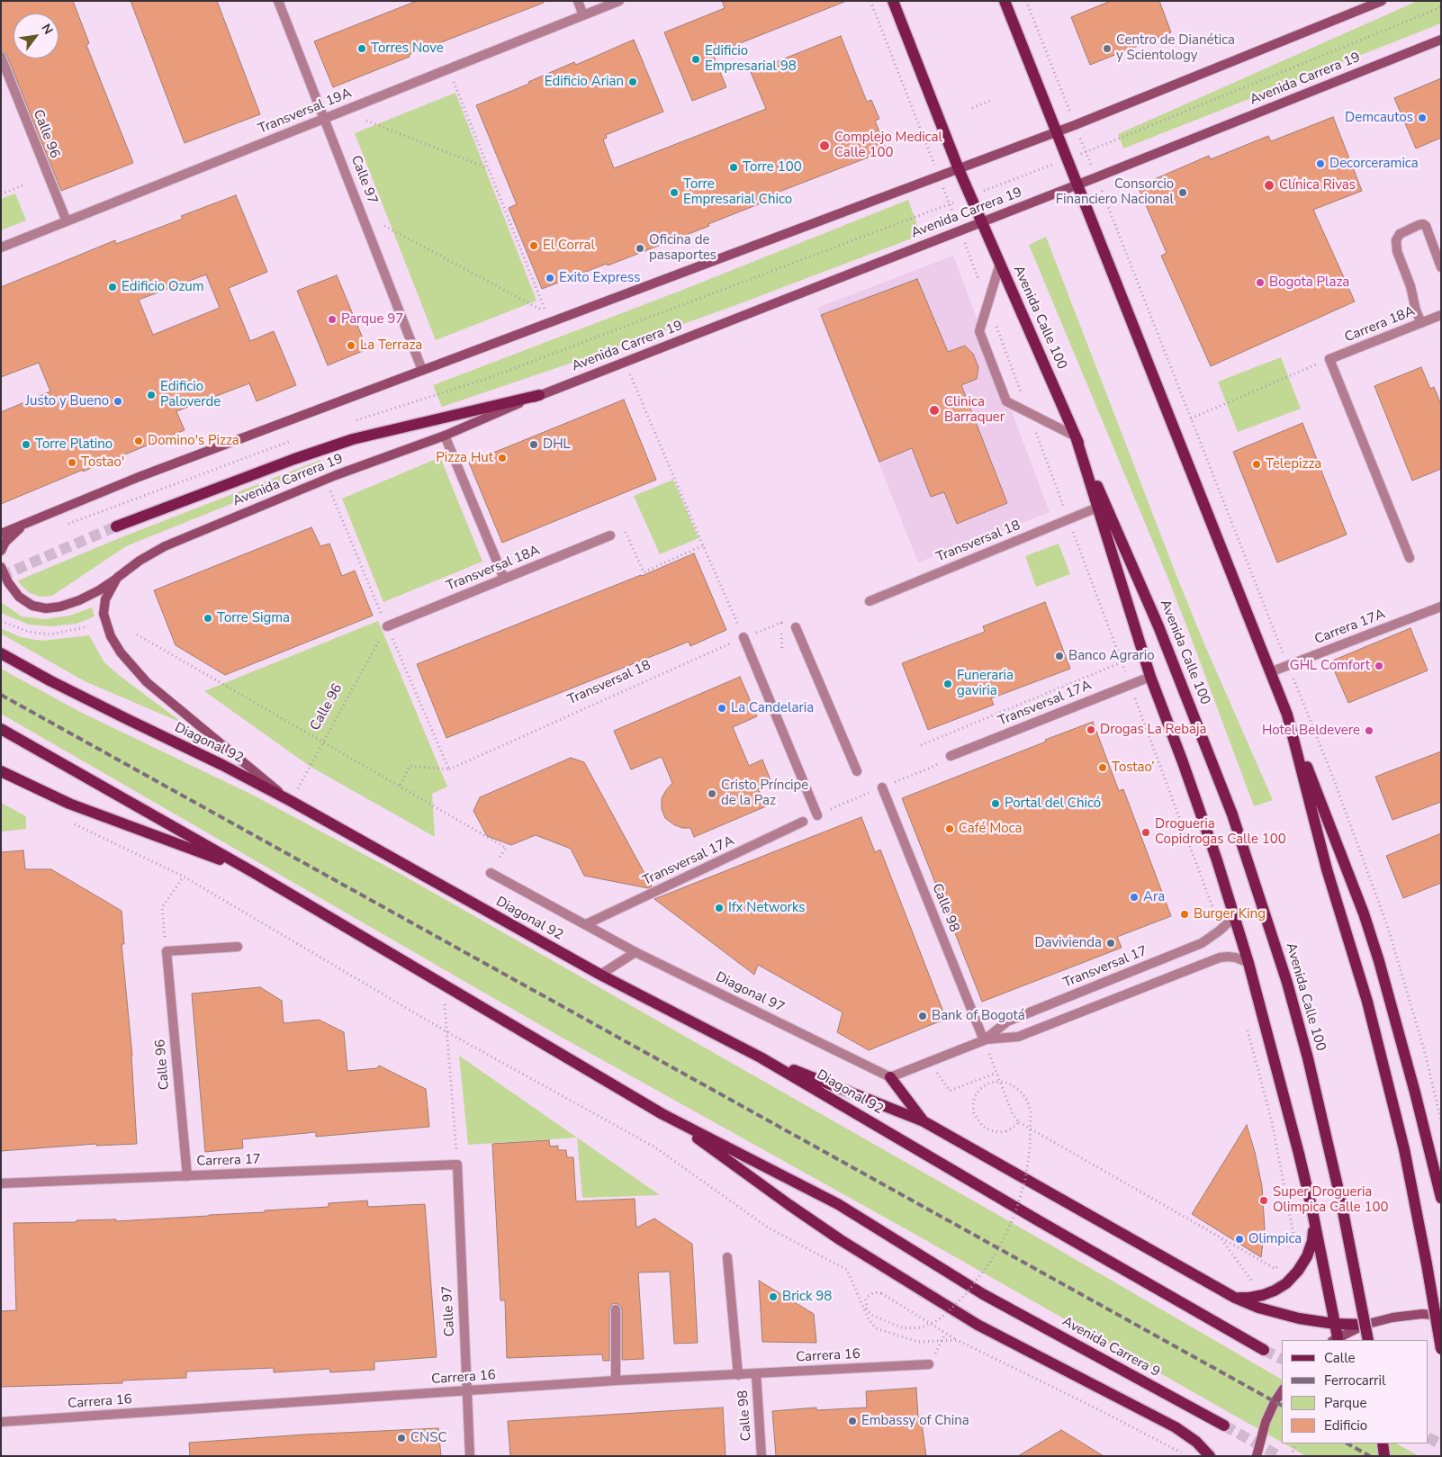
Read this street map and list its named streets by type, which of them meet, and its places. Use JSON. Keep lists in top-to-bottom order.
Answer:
{
  "streets": {
    "main road": [
      "Avenida Carrera 19",
      "Avenida Calle 100",
      "Diagonal 92",
      "Avenida Carrera 9"
    ],
    "street": [
      "Transversal 19A",
      "Calle 96",
      "Calle 97",
      "Carrera 18A",
      "Transversal 18",
      "Transversal 18A",
      "Carrera 17A",
      "Transversal 17A",
      "Calle 98",
      "Transversal 17",
      "Diagonal 97",
      "Carrera 17",
      "Carrera 16"
    ]
  },
  "crossings": [
    ["Avenida Carrera 19", "Calle 96"],
    ["Avenida Carrera 19", "Avenida Calle 100"],
    ["Avenida Carrera 19", "Diagonal 92"],
    ["Transversal 19A", "Calle 96"],
    ["Transversal 19A", "Calle 97"],
    ["Calle 96", "Transversal 18A"],
    ["Calle 96", "Diagonal 92"],
    ["Calle 96", "Carrera 17"],
    ["Calle 97", "Carrera 17"],
    ["Calle 97", "Carrera 16"],
    ["Transversal 17A", "Diagonal 97"],
    ["Calle 98", "Transversal 17"],
    ["Calle 98", "Carrera 16"],
    ["Transversal 17", "Diagonal 97"]
  ],
  "places": [
    "Torres Nove",
    "Centro de Dianética y Scientology",
    "Edificio Empresarial 98",
    "Edificio Arian",
    "Demcautos",
    "Complejo Medical Calle 100",
    "Decorceramica",
    "Torre 100",
    "Clínica Rivas",
    "Torre Empresarial Chico",
    "Consorcio Financiero Nacional",
    "El Corral",
    "Oficina de pasaportes",
    "Exito Express",
    "Bogota Plaza",
    "Edificio Ozum",
    "Parque 97",
    "La Terraza",
    "Edificio Paloverde",
    "Justo y Bueno",
    "Clinica Barraquer",
    "Domino's Pizza",
    "Torre Platino",
    "DHL",
    "Pizza Hut",
    "Tostao'",
    "Telepizza",
    "Torre Sigma",
    "Banco Agrario",
    "GHL Comfort",
    "Funeraria gaviria",
    "La Candelaria",
    "Drogas La Rebaja",
    "Hotel Beldevere",
    "Tostao’",
    "Cristo Príncipe de la Paz",
    "Portal del Chicó",
    "Café Moca",
    "Drogueria Copidrogas Calle 100",
    "Ara",
    "Ifx Networks",
    "Burger King",
    "Davivienda",
    "Bank of Bogotá",
    "Super Drogueria Olimpica Calle 100",
    "Olimpica",
    "Brick 98",
    "Embassy of China",
    "CNSC"
  ],
  "legend": [
    "Calle",
    "Ferrocarril",
    "Parque",
    "Edificio"
  ],
  "north": "top right"
}
